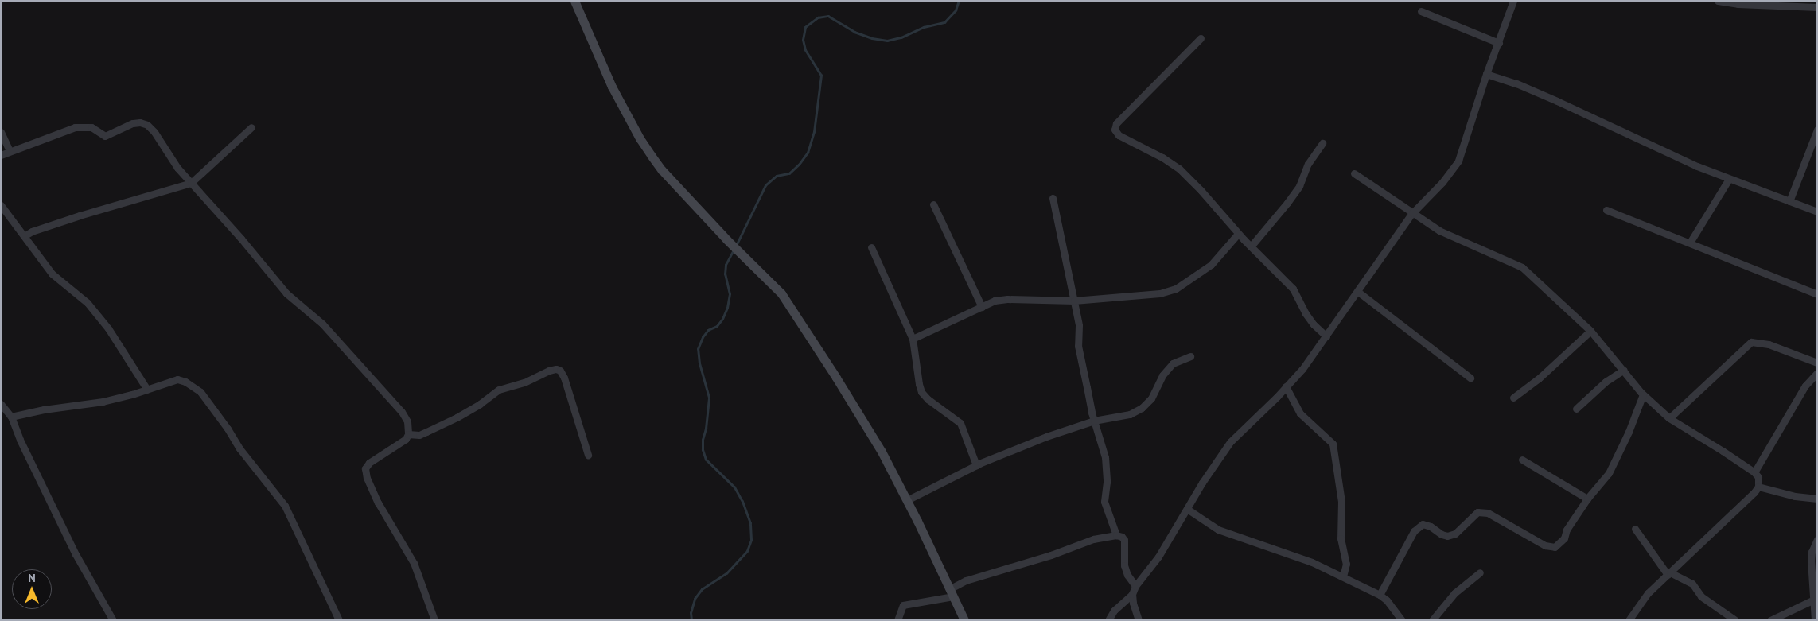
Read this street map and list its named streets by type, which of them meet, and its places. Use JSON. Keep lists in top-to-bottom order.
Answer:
{
  "north": "top"
}
